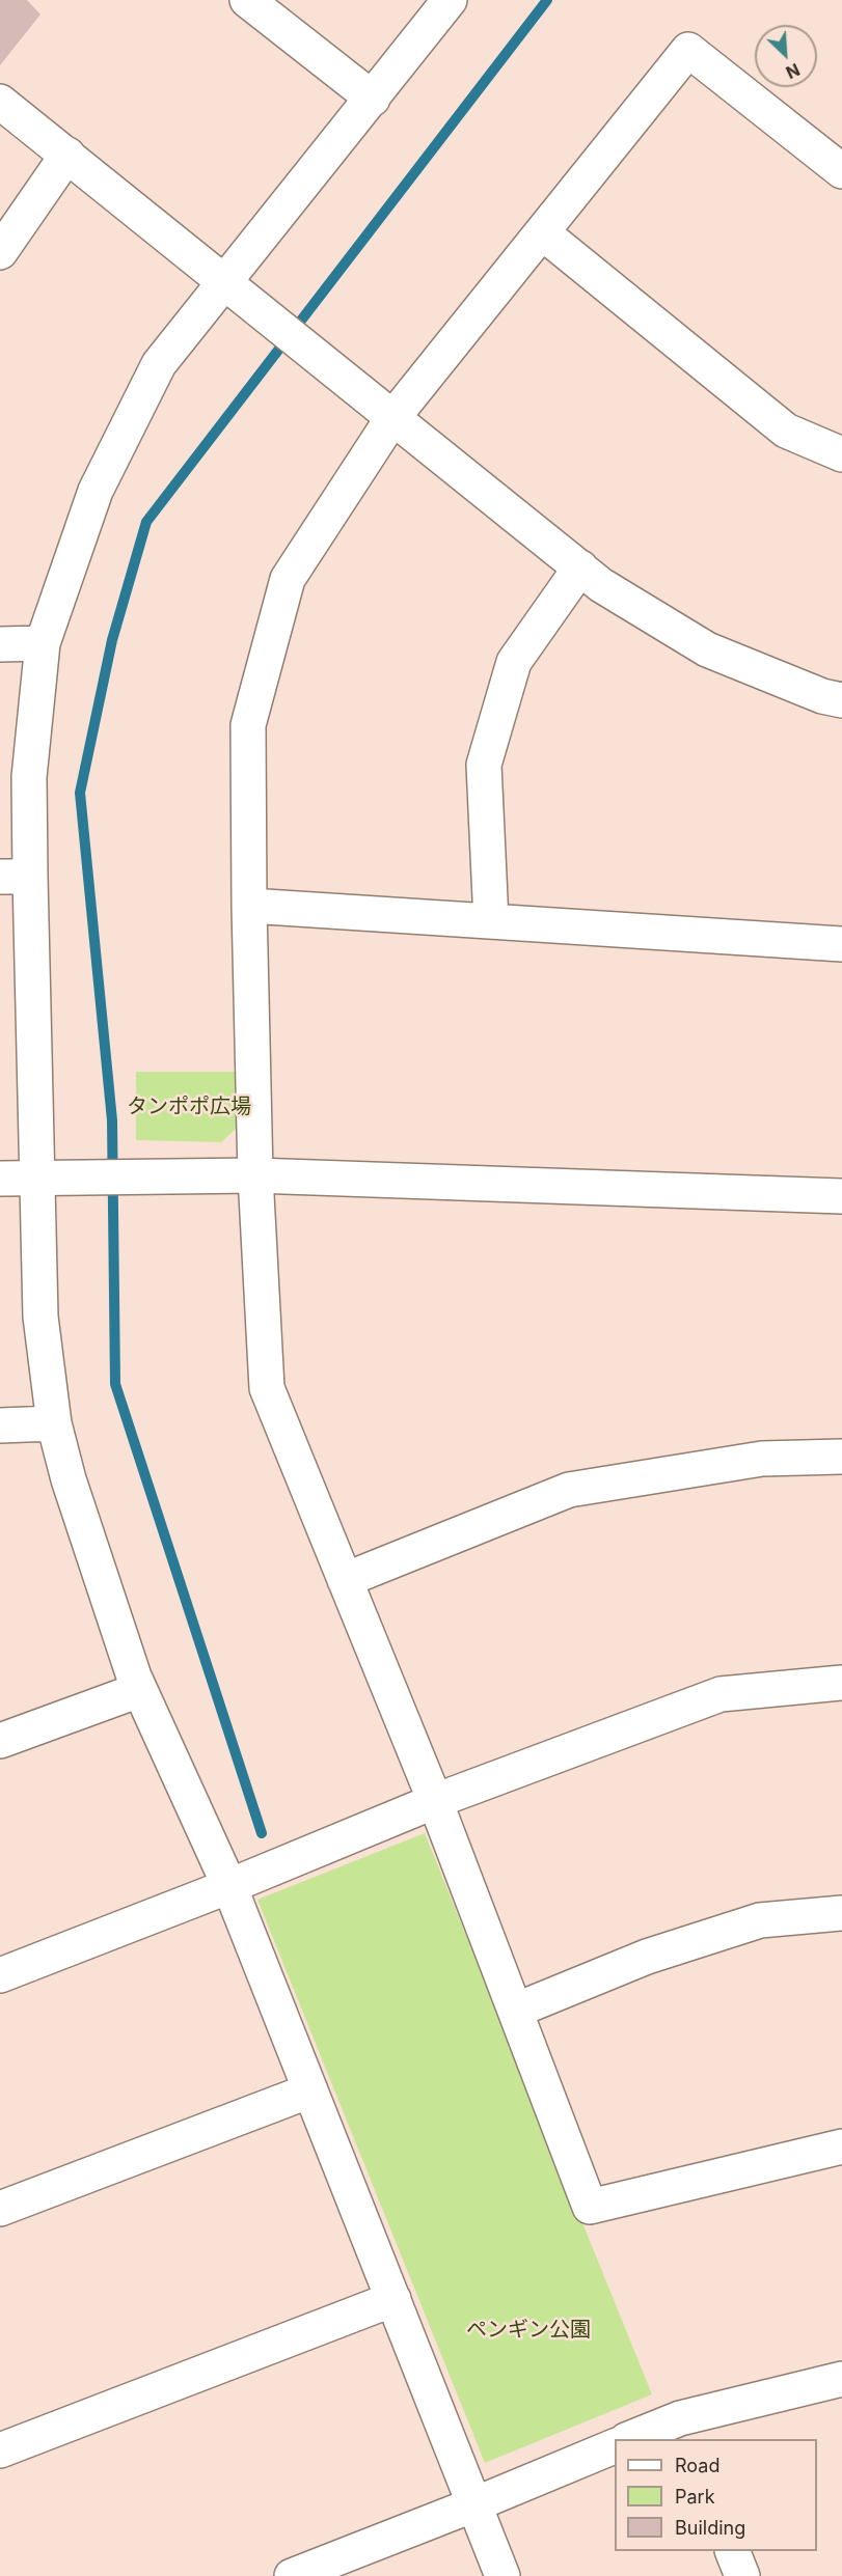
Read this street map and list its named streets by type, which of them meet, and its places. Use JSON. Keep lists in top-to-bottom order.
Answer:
{
  "parks": ["タンポポ広場", "ペンギン公園"],
  "legend": ["Road", "Park", "Building"],
  "north": "bottom right"
}
